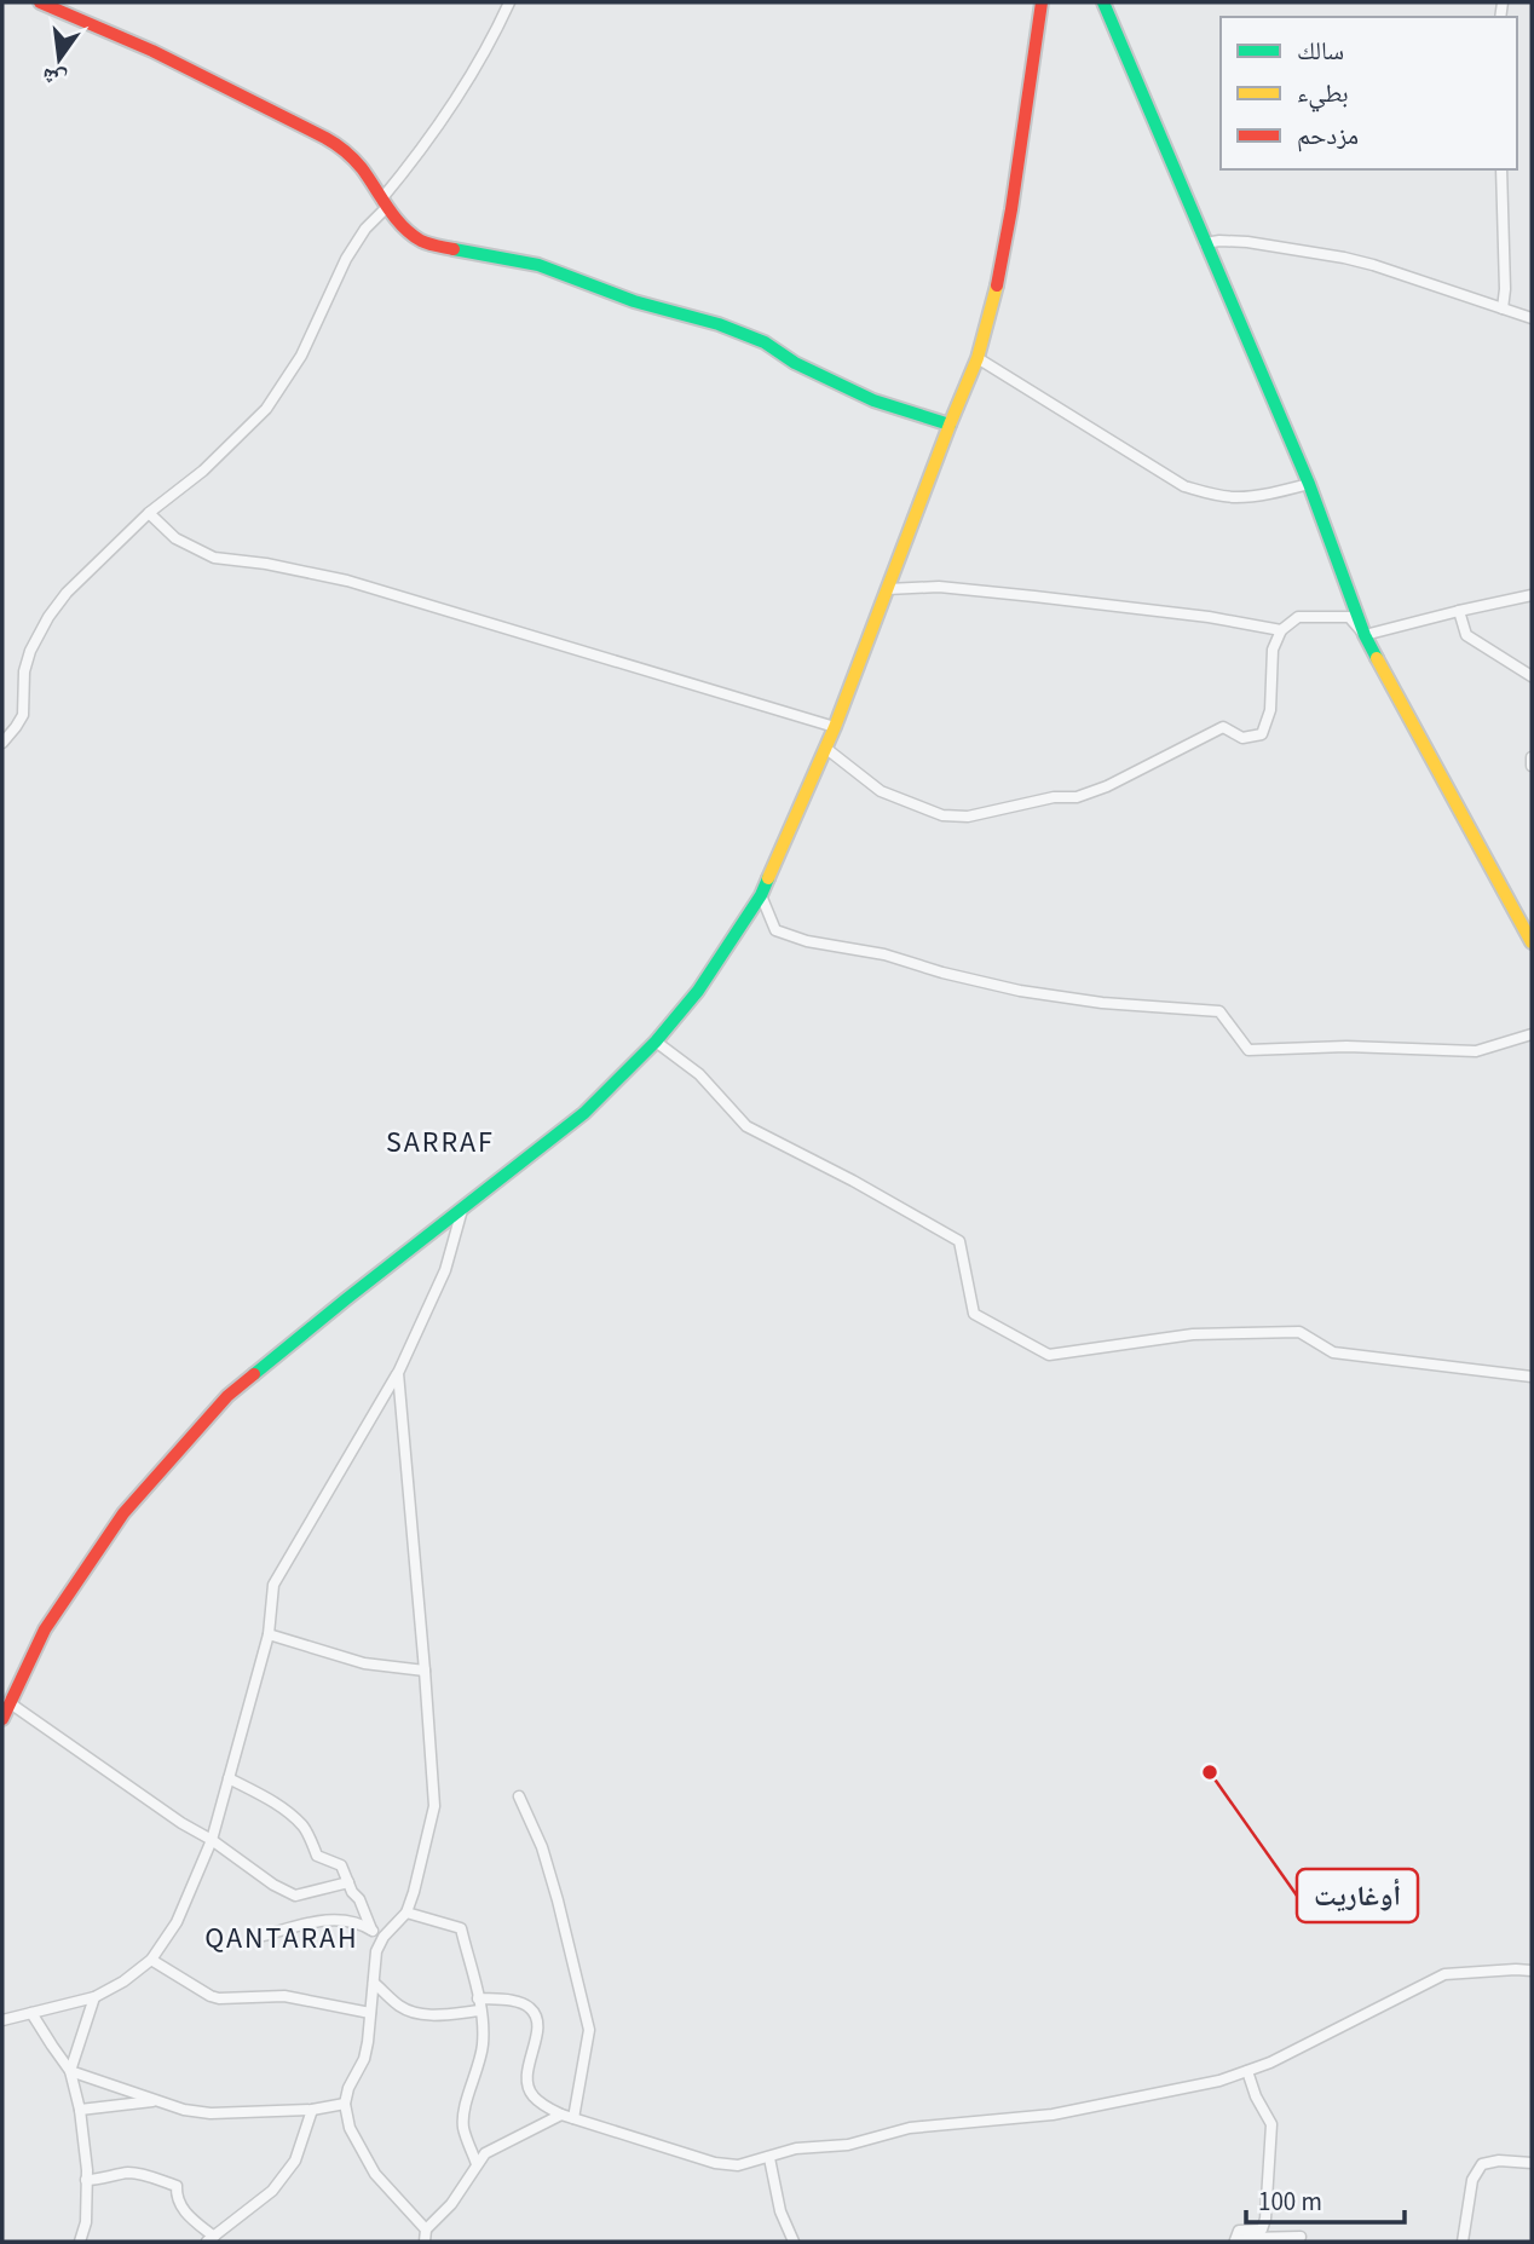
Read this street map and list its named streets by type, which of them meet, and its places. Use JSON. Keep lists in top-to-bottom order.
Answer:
{
  "districts": ["SARRAF", "QANTARAH"],
  "places": ["أوغاريت"],
  "legend": ["سالك", "بطيء", "مزدحم"],
  "scale_bar": "100 m",
  "north": "bottom"
}
